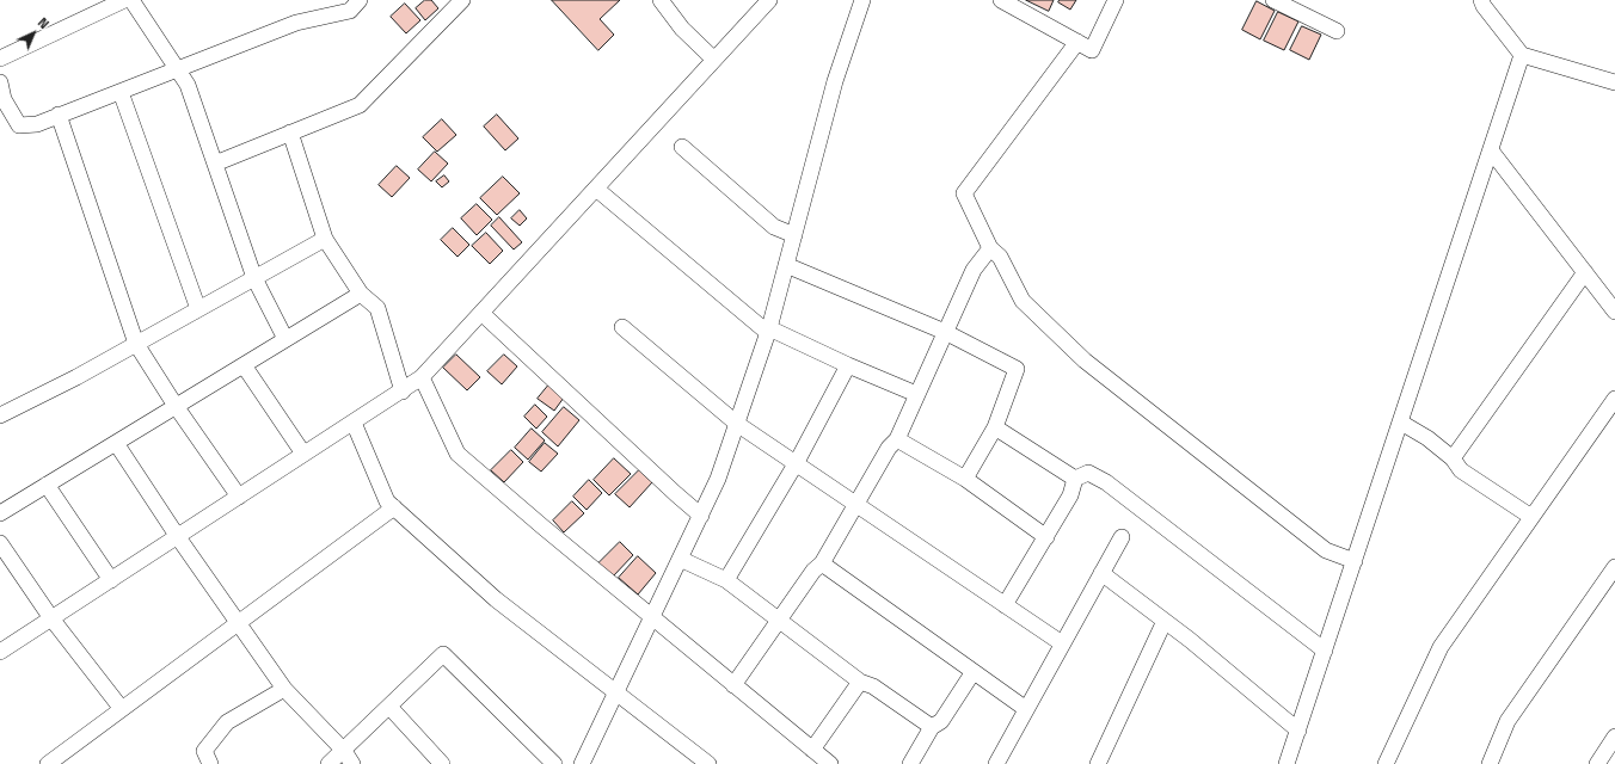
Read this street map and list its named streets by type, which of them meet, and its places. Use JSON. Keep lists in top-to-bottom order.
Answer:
{
  "north": "top right"
}
